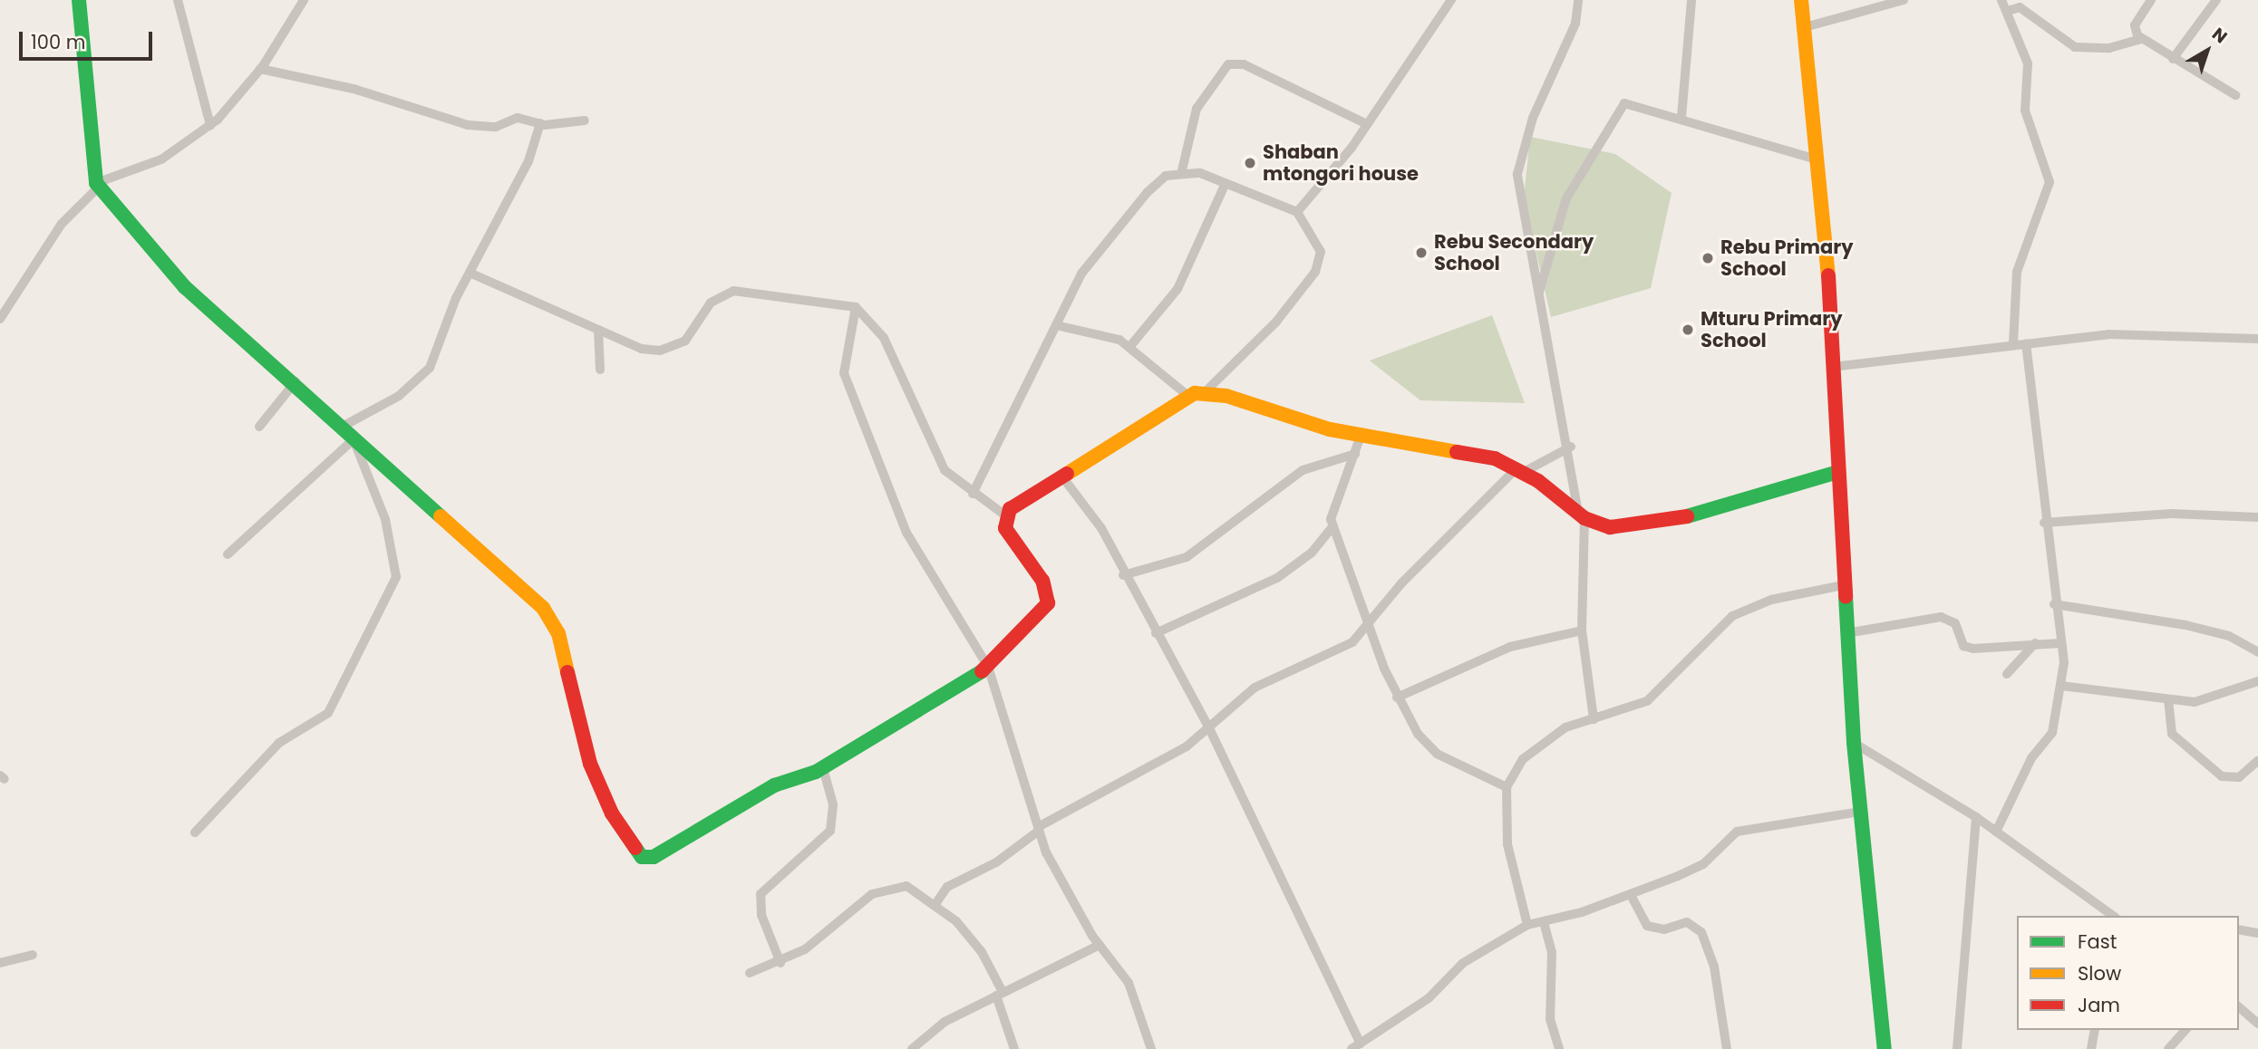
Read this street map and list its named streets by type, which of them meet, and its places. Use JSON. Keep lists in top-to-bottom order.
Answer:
{
  "places": [
    "Shaban mtongori house",
    "Rebu Secondary School",
    "Rebu Primary School",
    "Mturu Primary School"
  ],
  "legend": ["Fast", "Slow", "Jam"],
  "scale_bar": "100 m",
  "north": "top right"
}
